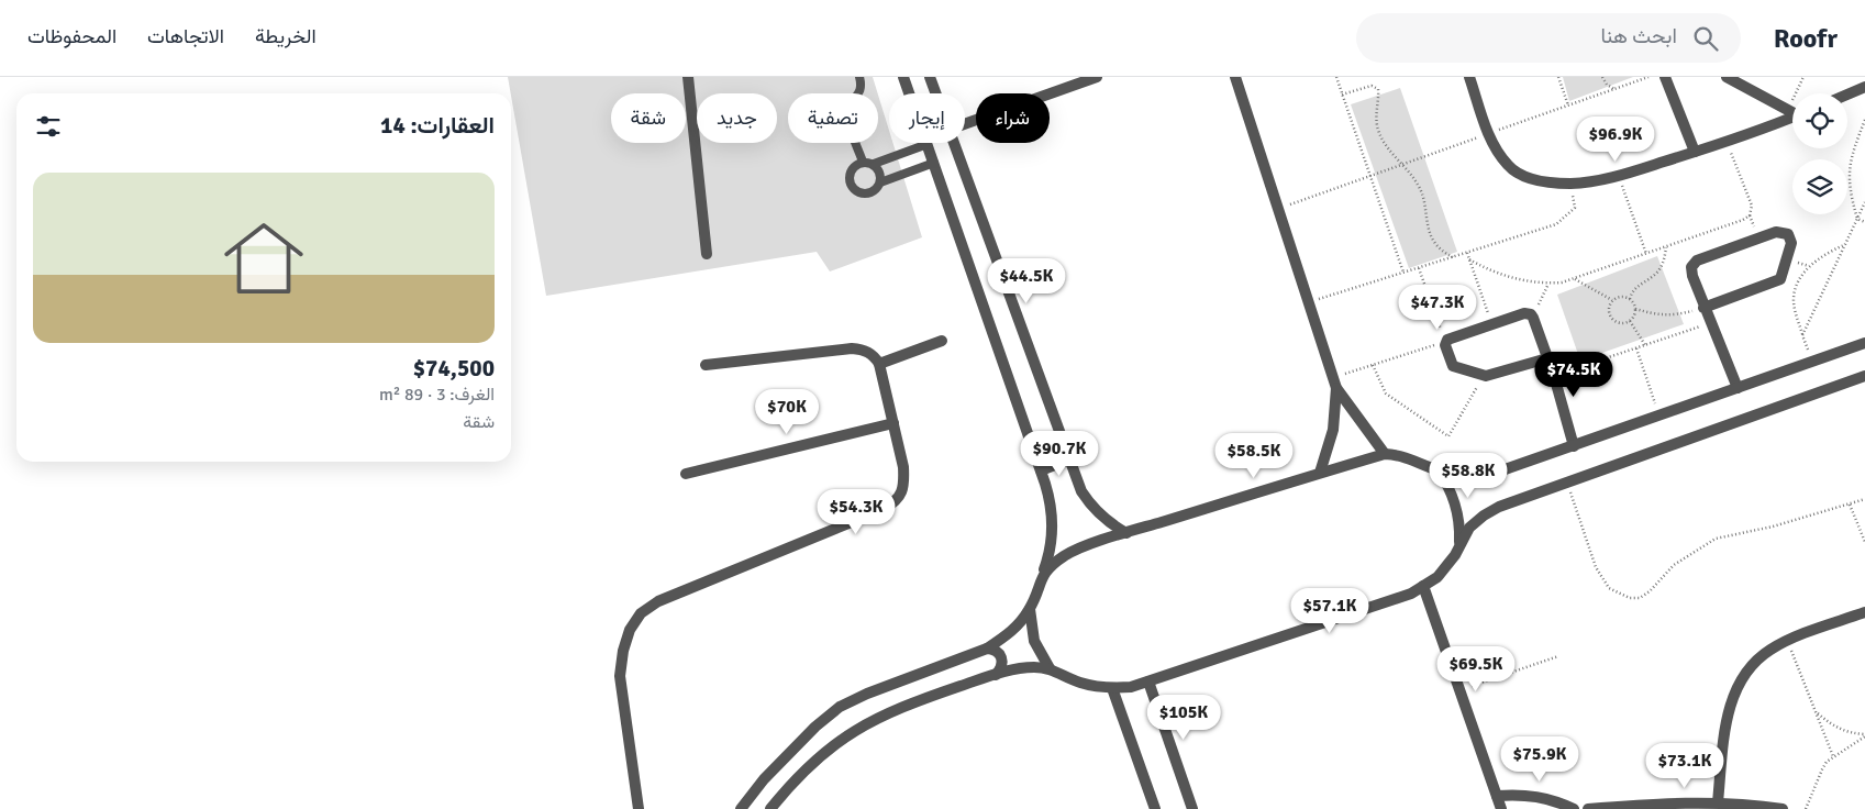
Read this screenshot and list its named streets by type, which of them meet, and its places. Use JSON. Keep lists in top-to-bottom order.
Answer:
{
  "page": {
    "header": "Roofr",
    "search": "ابحث هنا",
    "nav": ["الخريطة", "الاتجاهات", "المحفوظات"],
    "chip": [
      "شراء",
      "إيجار",
      "تصفية",
      "جديد",
      "شقة"
    ],
    "heading": "العقارات: 14",
    "price": [
      "$96.9K",
      "$44.5K",
      "$47.3K",
      "$74.5K",
      "$70K",
      "$90.7K",
      "$58.5K",
      "$58.8K",
      "$54.3K",
      "$57.1K",
      "$69.5K",
      "$105K",
      "$75.9K",
      "$73.1K"
    ],
    "list": [
      {
        "name": "$74,500",
        "note": "الغرف: 3 · 89 m² · شقة"
      }
    ]
  }
}
